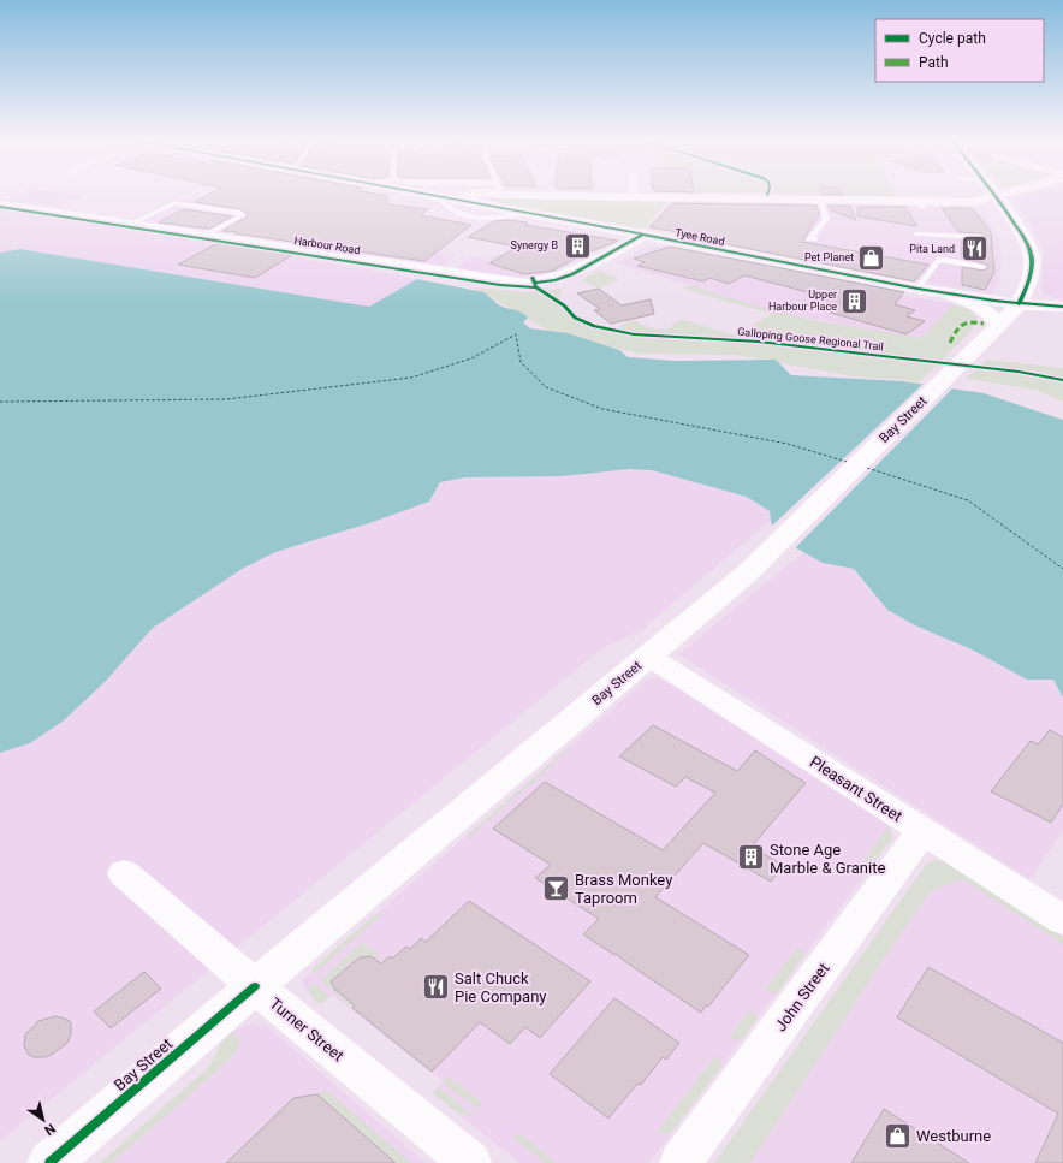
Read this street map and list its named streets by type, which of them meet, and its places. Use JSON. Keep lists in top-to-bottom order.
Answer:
{
  "streets": {
    "main road": ["Tyee Road", "Bay Street"],
    "street": [
      "Harbour Road",
      "Pleasant Street",
      "John Street",
      "Turner Street"
    ],
    "cycle path": ["Galloping Goose Regional Trail"]
  },
  "crossings": [
    ["Tyee Road", "Harbour Road"],
    ["Tyee Road", "Bay Street"],
    ["Bay Street", "Pleasant Street"],
    ["Bay Street", "Turner Street"],
    ["Pleasant Street", "John Street"]
  ],
  "places": {
    "building": ["Synergy B", "Upper Harbour Place", "Stone Age Marble & Granite"],
    "restaurant": ["Pita Land", "Salt Chuck Pie Company"],
    "shop": ["Pet Planet", "Westburne"],
    "bar": ["Brass Monkey Taproom"]
  },
  "legend": ["Cycle path", "Path"],
  "north": "bottom right"
}
